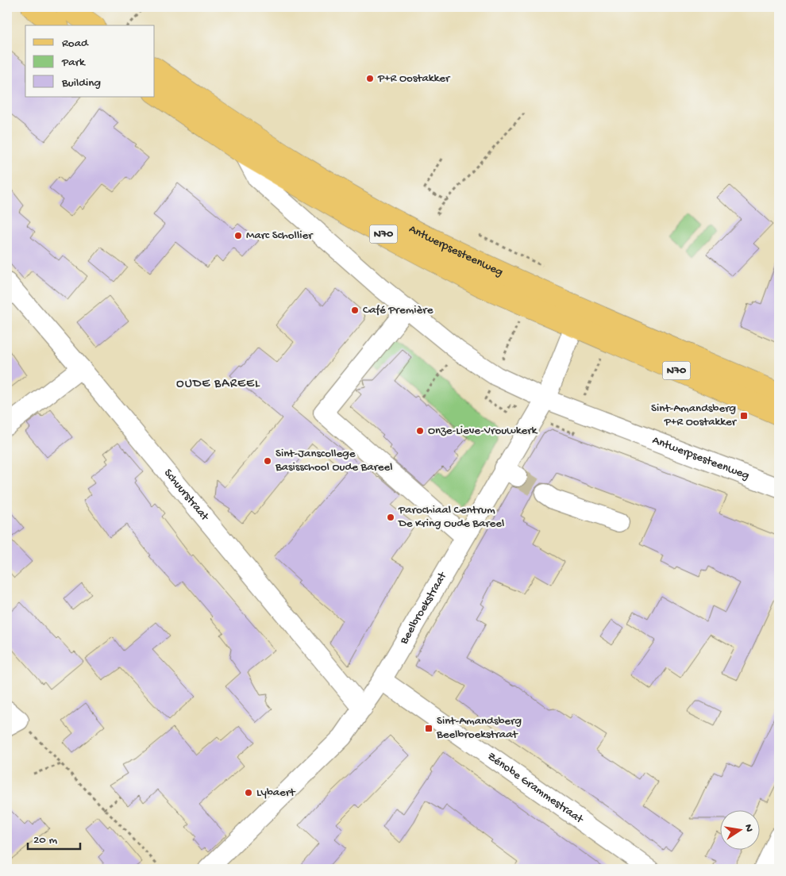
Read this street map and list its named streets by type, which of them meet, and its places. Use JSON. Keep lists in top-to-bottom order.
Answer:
{
  "streets": {
    "main road": ["N70", "Antwerpsesteenweg"],
    "street": ["Schuurstraat", "Beelbroekstraat", "Zénobe Grammestraat"]
  },
  "crossings": [
    ["Antwerpsesteenweg", "Beelbroekstraat"],
    ["Schuurstraat", "Beelbroekstraat"],
    ["Beelbroekstraat", "Zénobe Grammestraat"]
  ],
  "districts": ["OUDE BAREEL"],
  "places": {
    "other": [
      "P+R Oostakker",
      "Marc Schollier",
      "Café Première",
      "Onze-Lieve-Vrouwkerk",
      "Sint-Janscollege Basisschool Oude Bareel",
      "Parochiaal Centrum De Kring Oude Bareel",
      "Lybaert"
    ],
    "transit": ["Sint-Amandsberg P+R Oostakker", "Sint-Amandsberg Beelbroekstraat"]
  },
  "legend": ["Road", "Park", "Building"],
  "scale_bar": "20 m",
  "north": "right"
}
